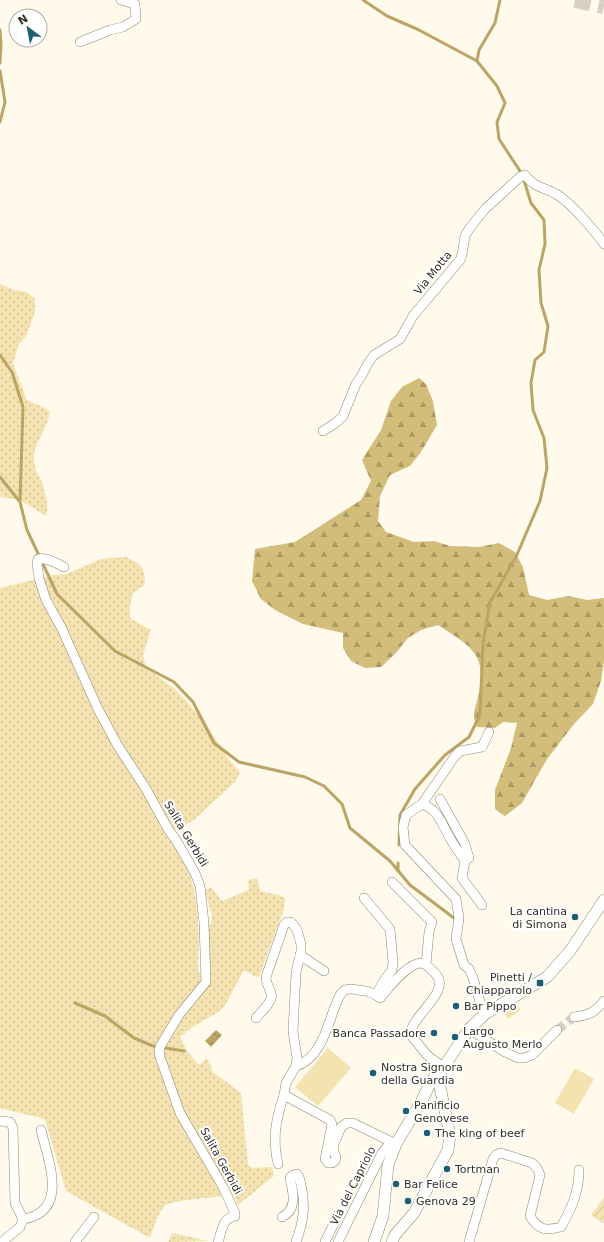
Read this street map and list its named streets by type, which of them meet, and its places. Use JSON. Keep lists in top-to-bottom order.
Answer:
{
  "streets": {
    "street": ["Via Motta", "Salita Gerbidi", "Via del Capriolo"]
  },
  "places": {
    "other": [
      "La cantina di Simona",
      "Bar Pippo",
      "Banca Passadore",
      "Largo Augusto Merlo",
      "Nostra Signora della Guardia",
      "Panificio Genovese",
      "The king of beef",
      "Tortman",
      "Bar Felice",
      "Genova 29"
    ],
    "transit": ["Pinetti / Chiapparolo"]
  },
  "north": "top left"
}
